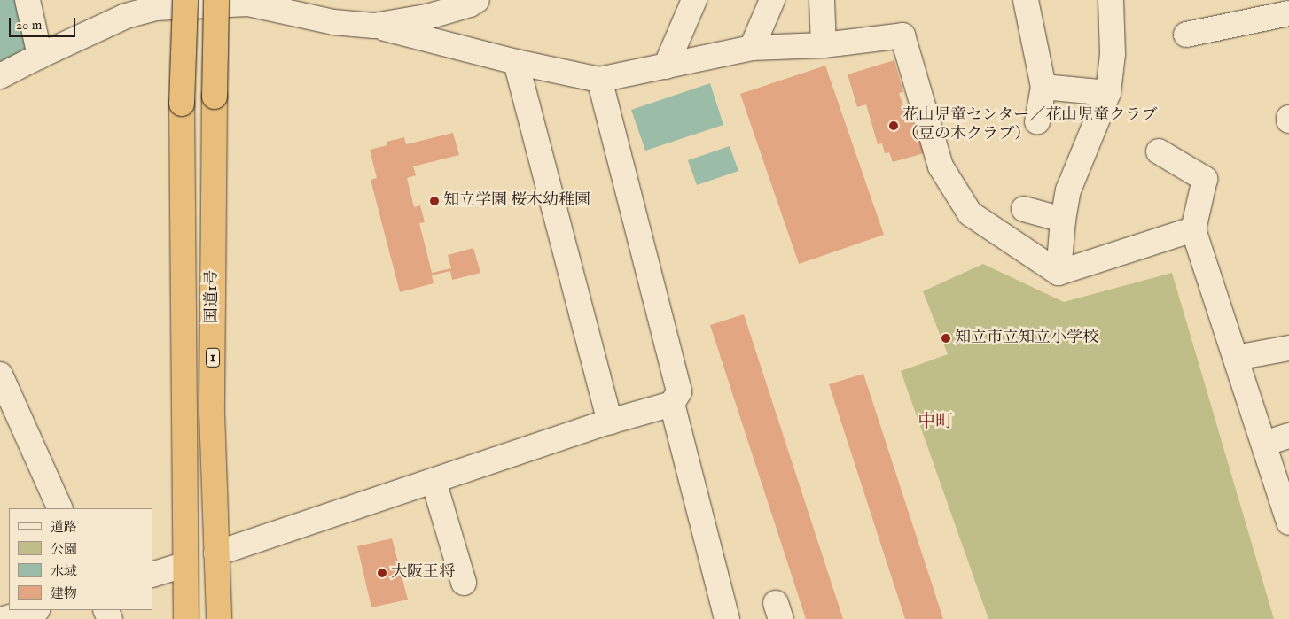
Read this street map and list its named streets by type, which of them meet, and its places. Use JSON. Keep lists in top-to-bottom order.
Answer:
{
  "streets": {
    "highway": ["国道1号", "1"]
  },
  "districts": ["中町"],
  "places": [
    "花山児童センター／花山児童クラブ （豆の木クラブ）",
    "知立学園 桜木幼稚園",
    "知立市立知立小学校",
    "大阪王将"
  ],
  "legend": [
    "道路",
    "公園",
    "水域",
    "建物"
  ],
  "scale_bar": "20 m"
}
